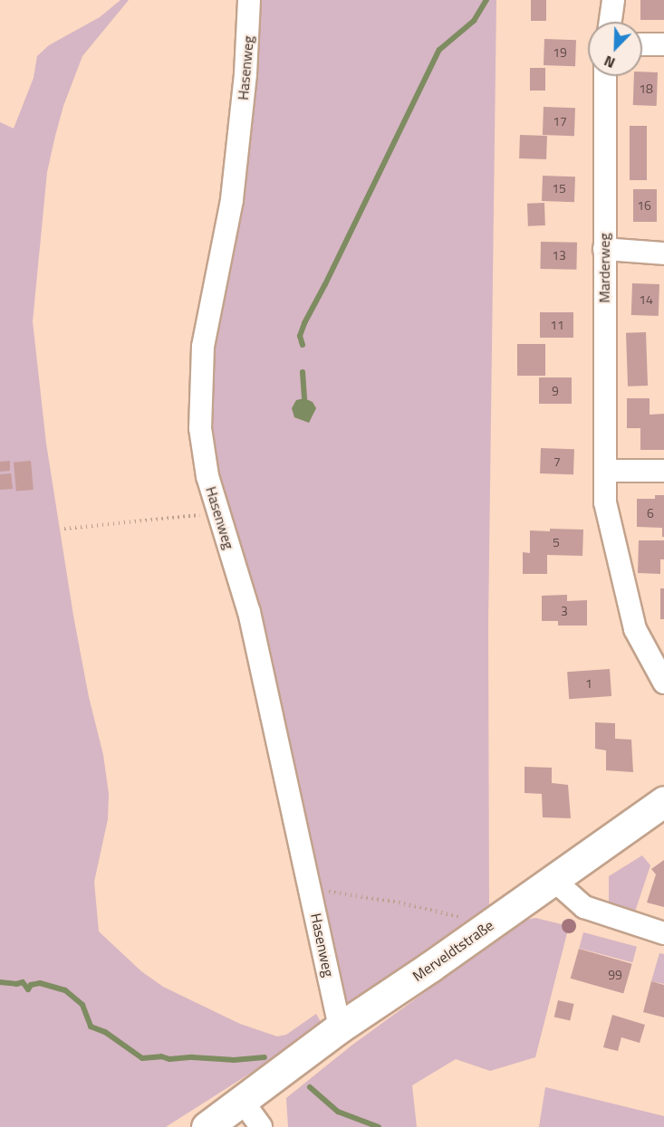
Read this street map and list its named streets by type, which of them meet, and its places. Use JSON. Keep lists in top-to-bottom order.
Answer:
{
  "streets": {
    "main road": ["Merveldtstraße"],
    "street": ["Hasenweg", "Marderweg"]
  },
  "crossings": [
    ["Hasenweg", "Merveldtstraße"]
  ],
  "house_numbers": [
    "19",
    "18",
    "17",
    "15",
    "16",
    "13",
    "14",
    "11",
    "9",
    "7",
    "6",
    "5",
    "3",
    "1",
    "99"
  ],
  "north": "bottom left"
}
